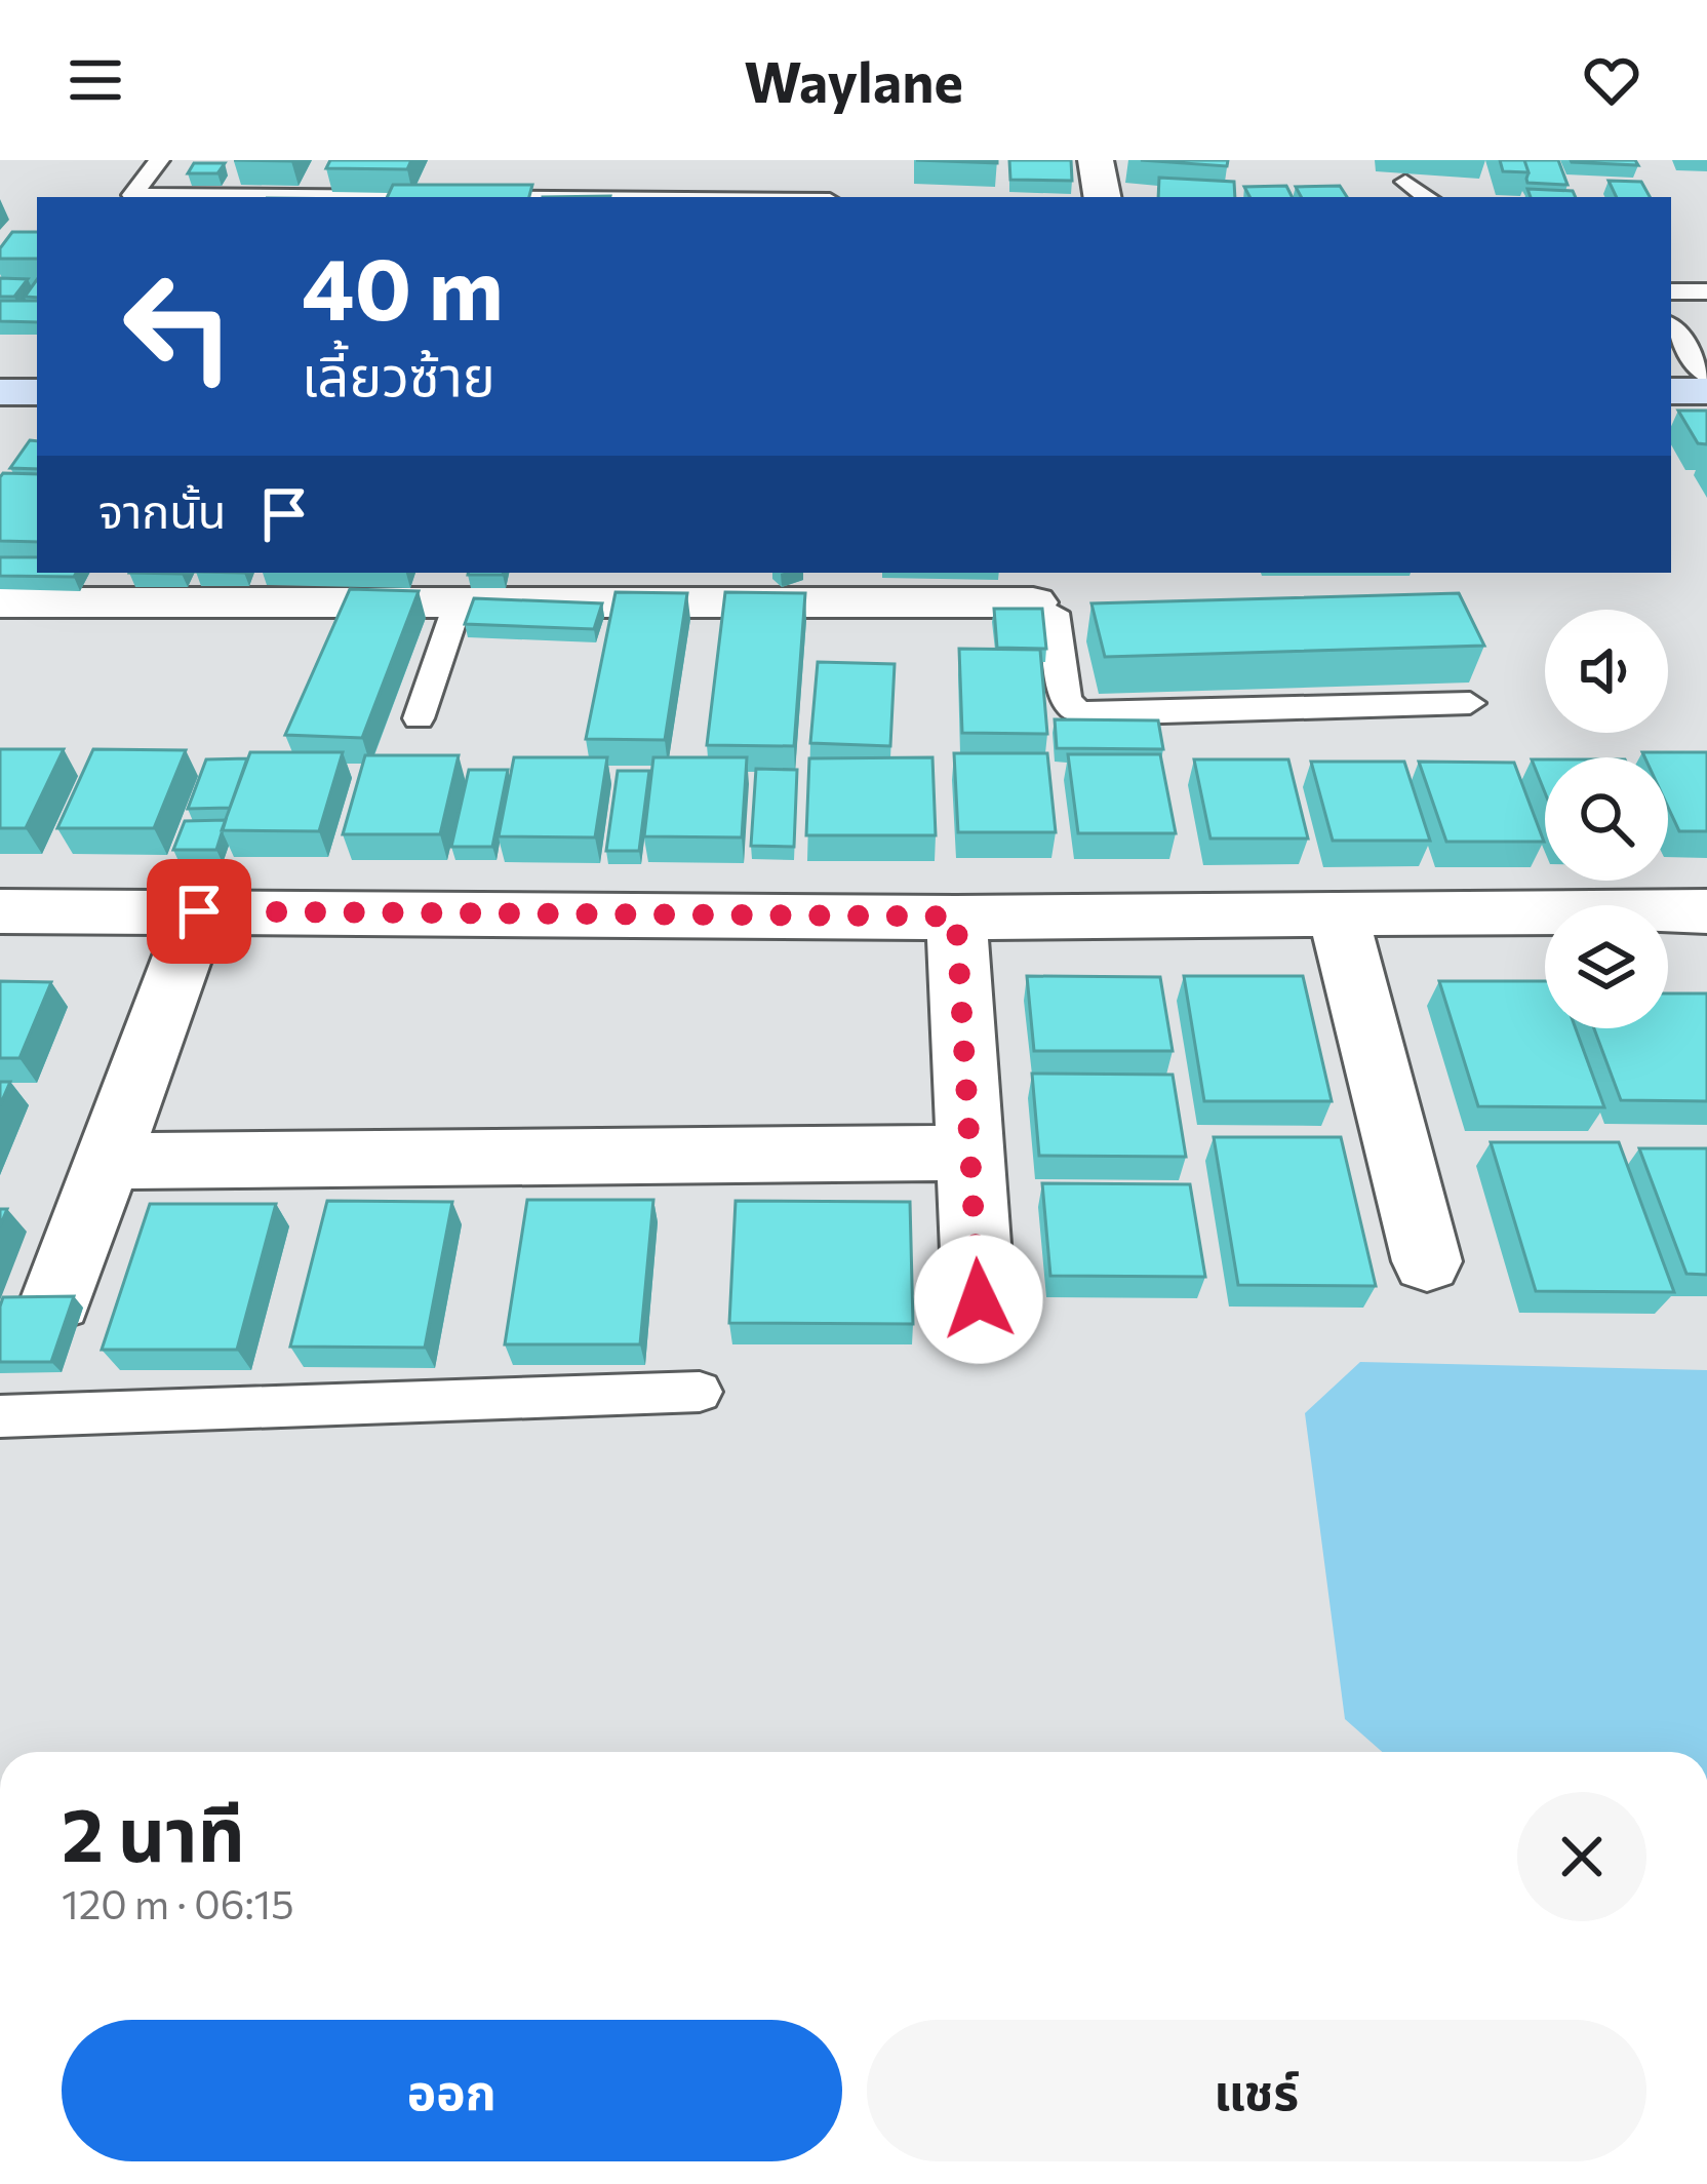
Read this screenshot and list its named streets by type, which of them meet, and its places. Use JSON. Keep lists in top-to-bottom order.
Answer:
{
  "page": {
    "header": "Waylane",
    "turn": ["40 m", "เลี้ยวซ้าย"],
    "then": "จากนั้น",
    "heading": ["2 นาที", "120 m · 06:15"],
    "buttons": ["ออก", "แชร์"]
  }
}
